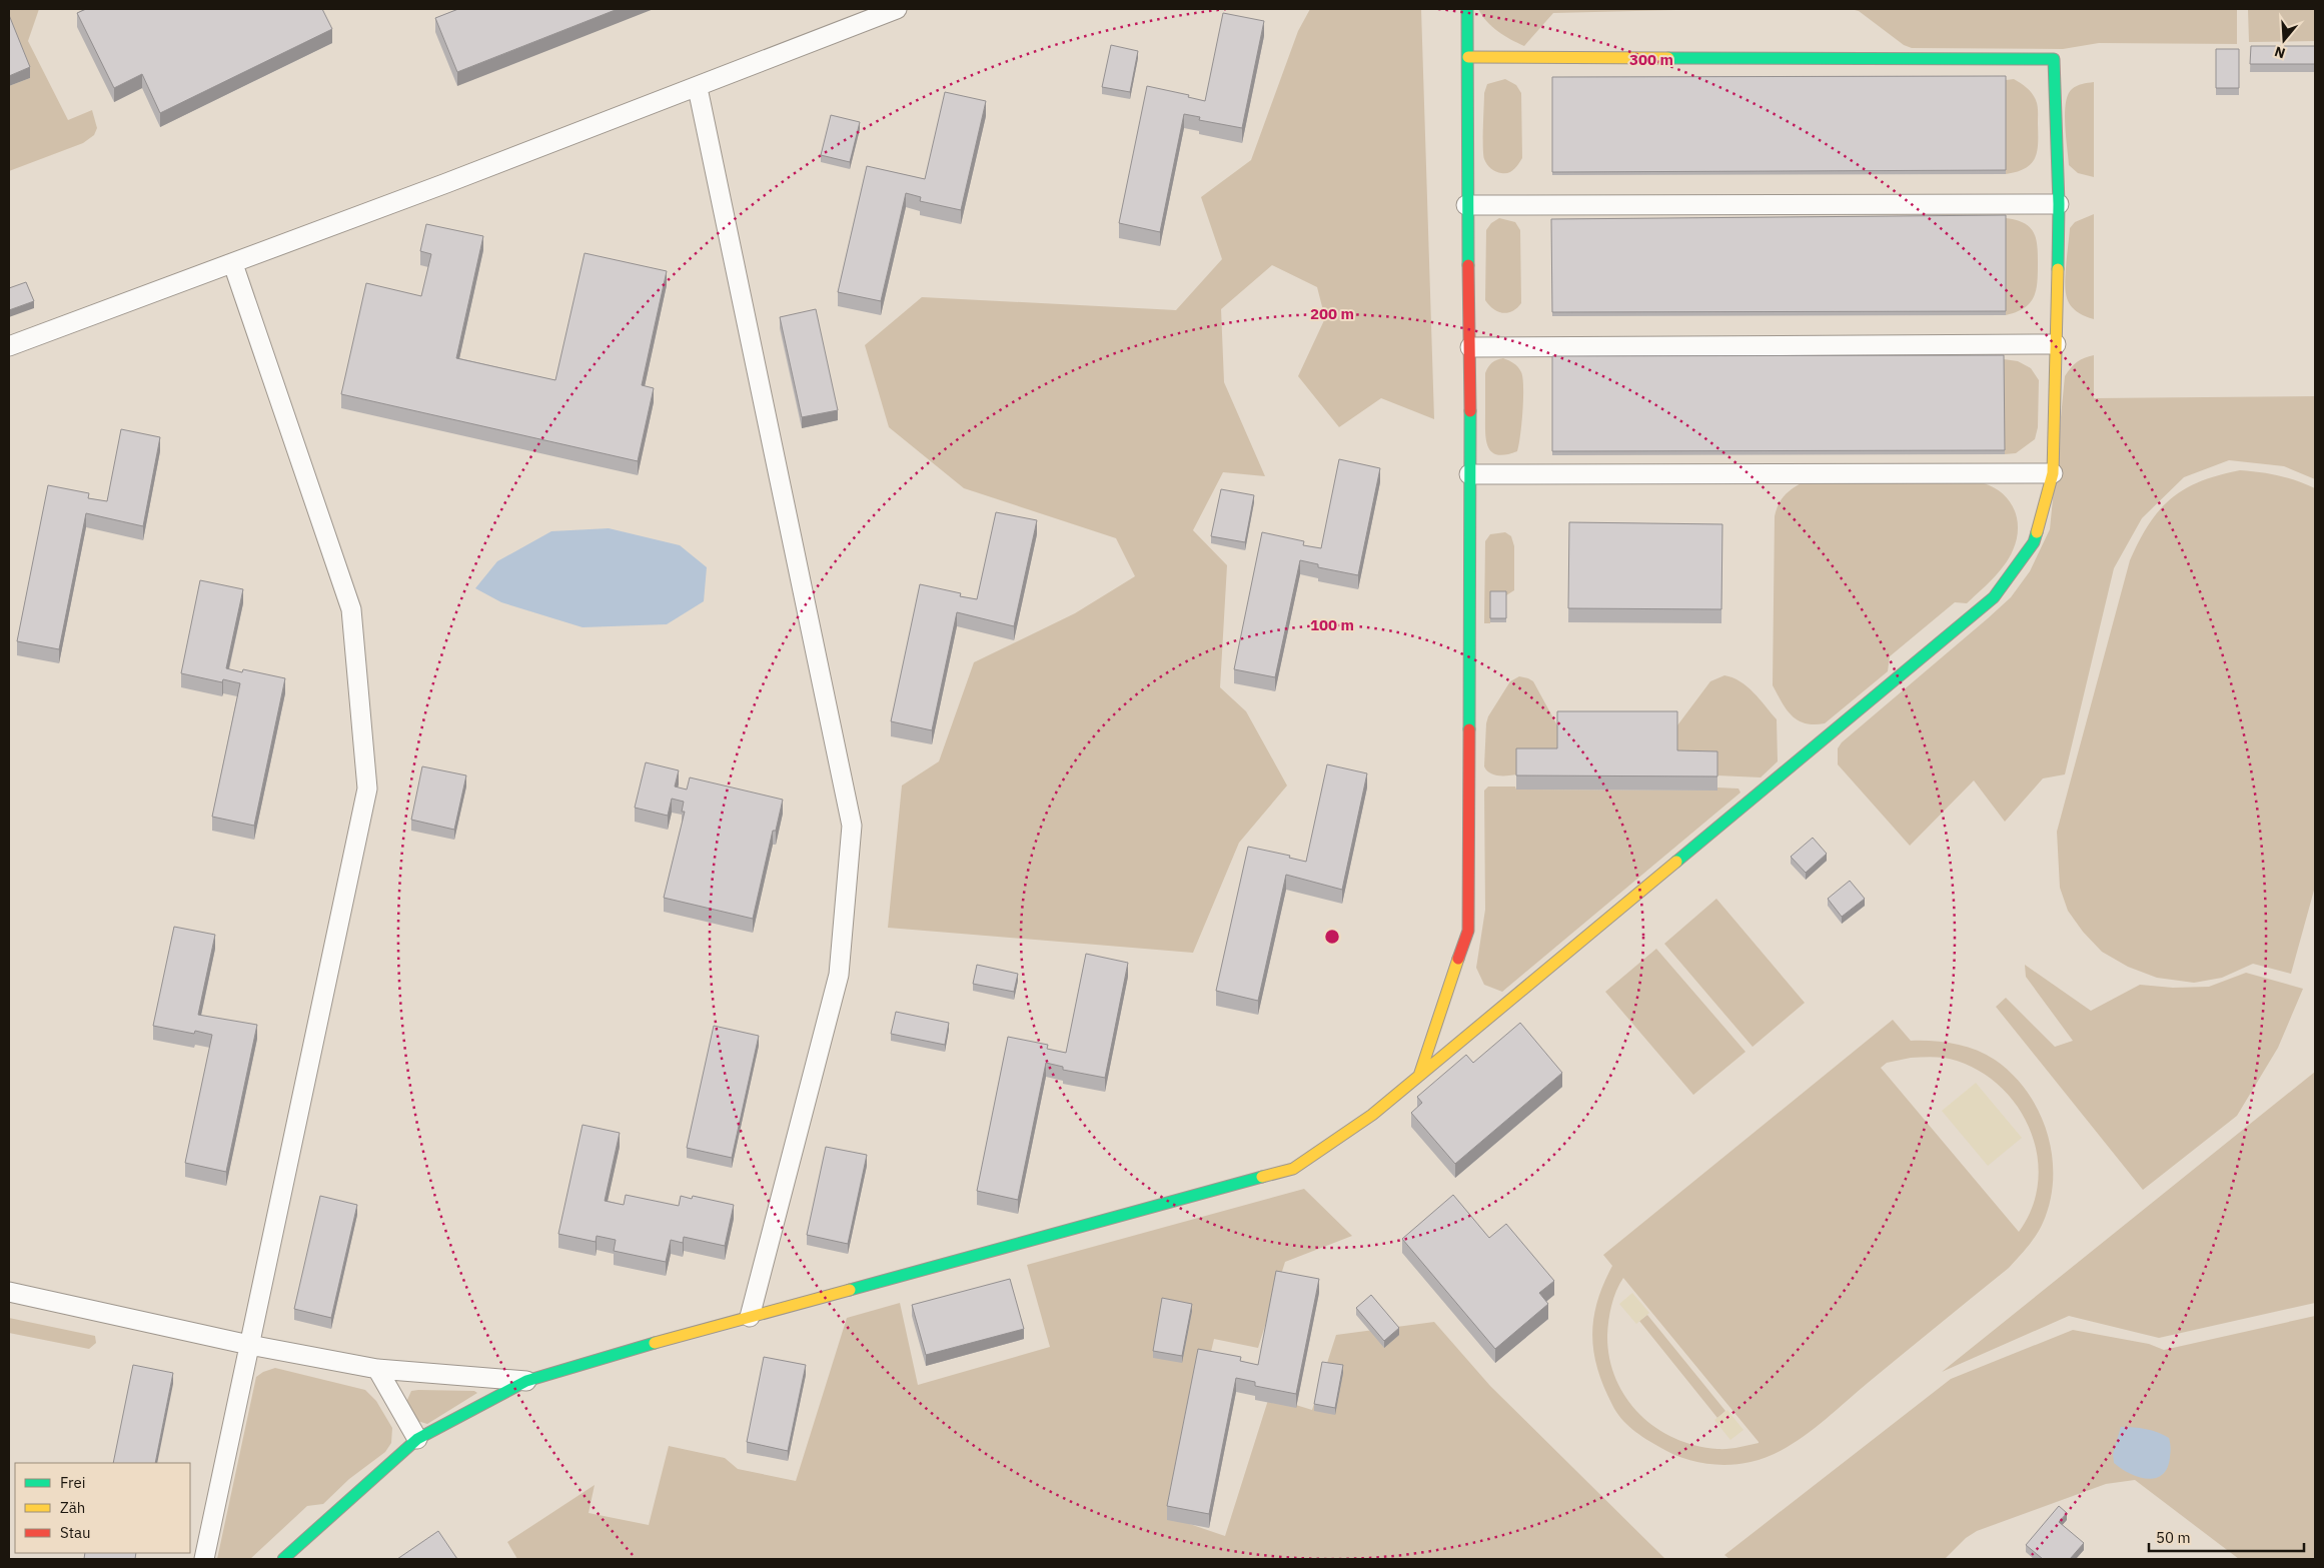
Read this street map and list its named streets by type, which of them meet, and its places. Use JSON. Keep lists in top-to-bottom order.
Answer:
{
  "legend": ["Frei", "Zäh", "Stau"],
  "scale_bar": "50 m",
  "north": "bottom",
  "rings": ["300 m", "200 m", "100 m"]
}
